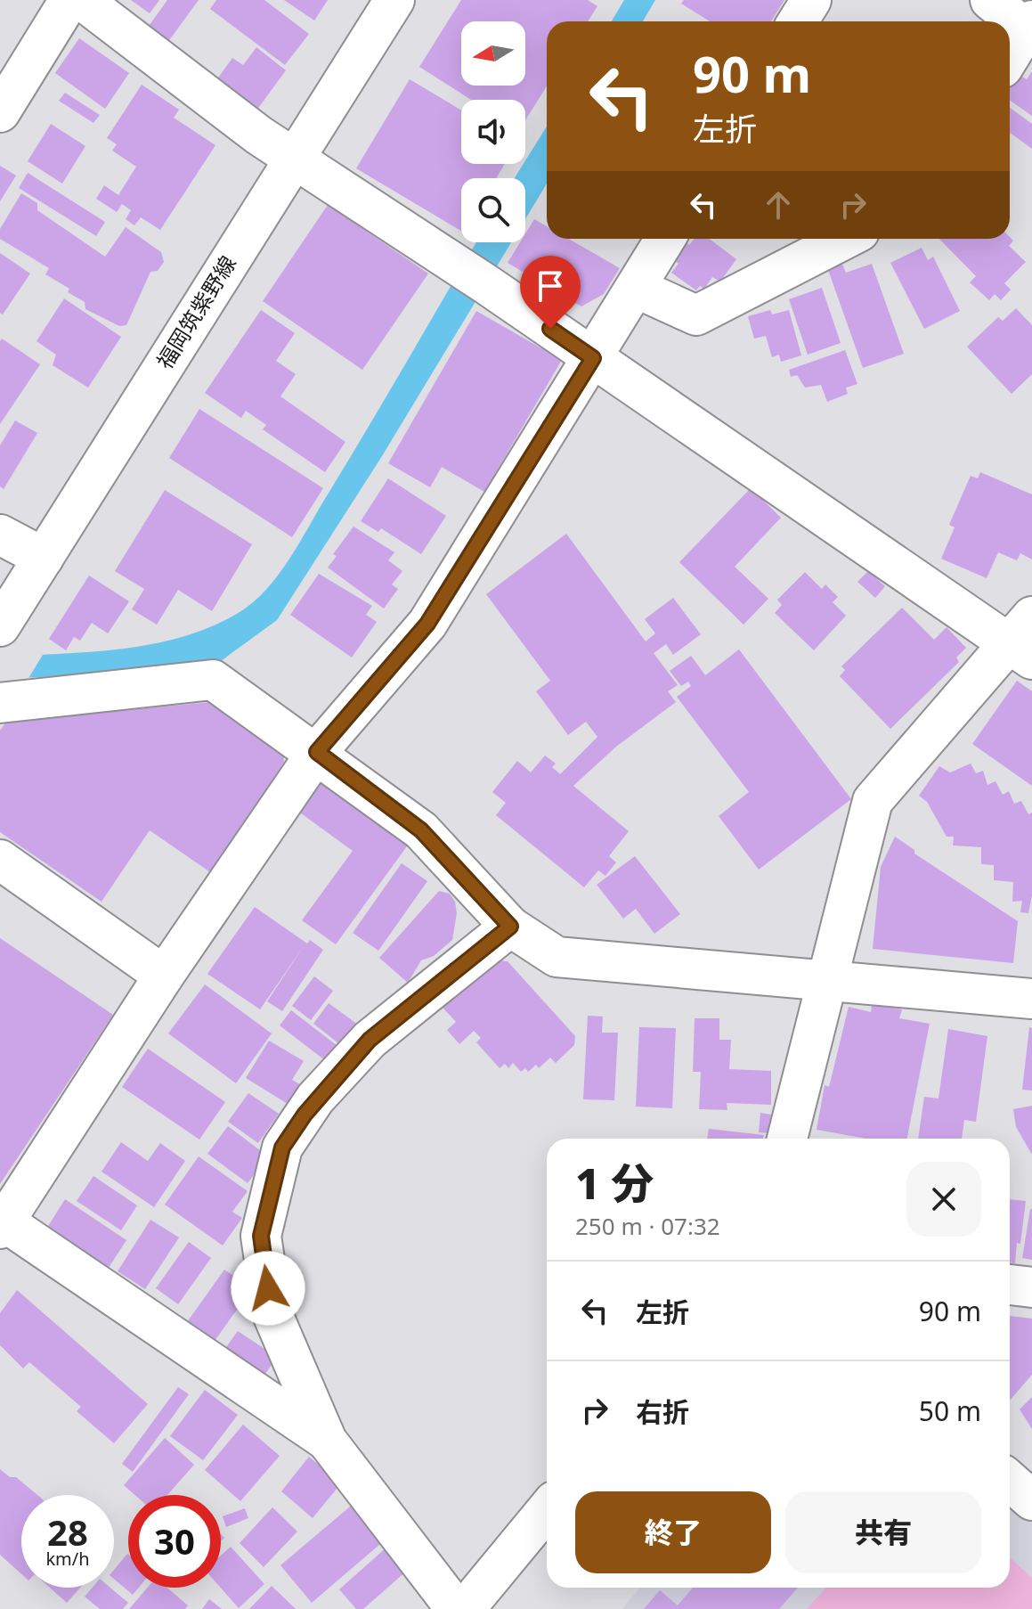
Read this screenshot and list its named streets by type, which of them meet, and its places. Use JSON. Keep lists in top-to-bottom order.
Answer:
{
  "streets": {
    "street": ["福岡筑紫野線"]
  },
  "north": "left",
  "page": {
    "turn": ["90 m", "左折"],
    "heading": ["1 分", "250 m · 07:32"],
    "list": [
      {
        "name": "左折",
        "value": "90 m"
      },
      {
        "name": "右折",
        "value": "50 m"
      }
    ],
    "buttons": ["終了", "共有"],
    "speed": "28 km/h",
    "limit": "30"
  }
}
